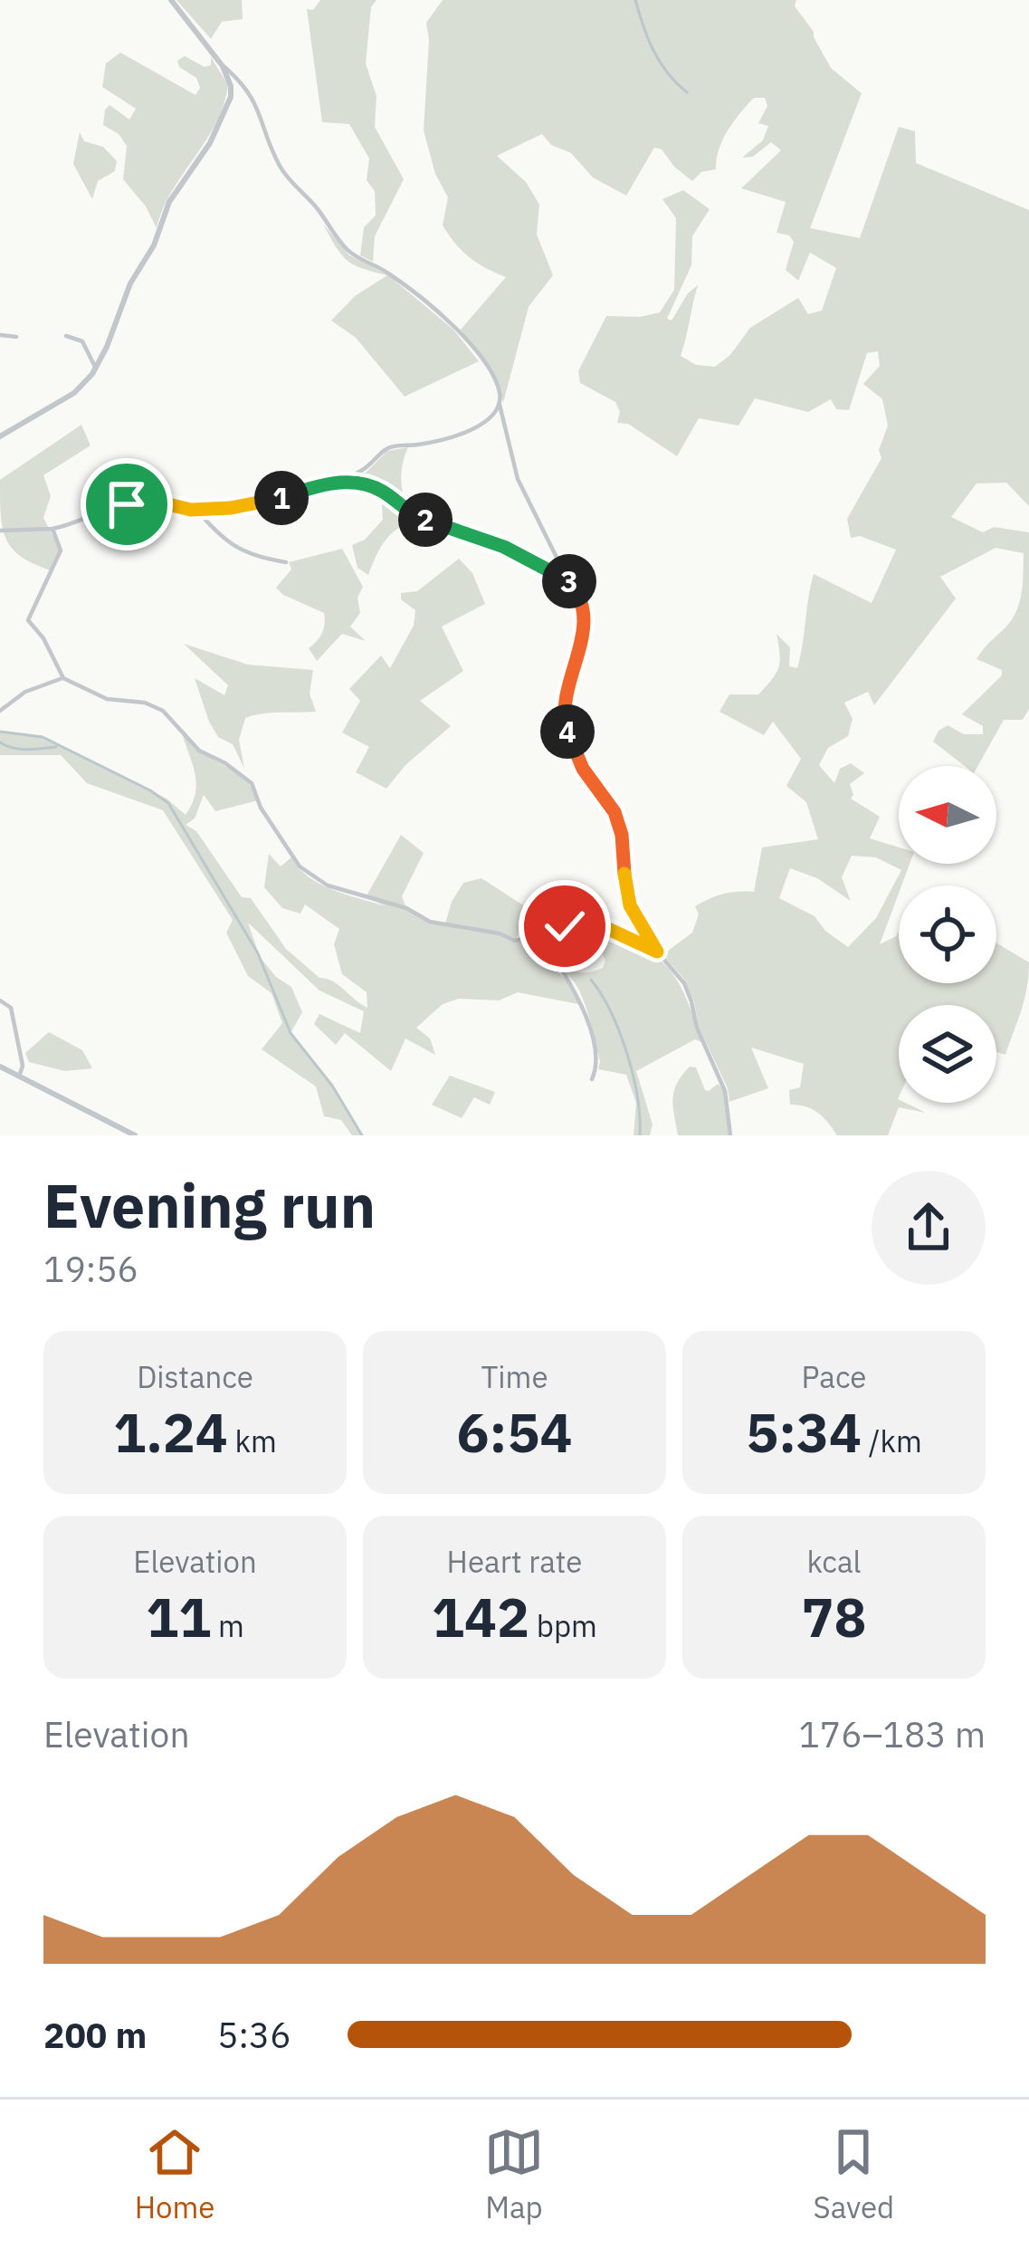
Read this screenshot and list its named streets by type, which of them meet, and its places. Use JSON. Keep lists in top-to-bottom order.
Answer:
{
  "north": "left",
  "page": {
    "pins": [
      "1",
      "2",
      "3",
      "4"
    ],
    "heading": ["Evening run", "19:56"],
    "stats": [
      ["Distance", "1.24 km"],
      ["Time", "6:54"],
      ["Pace", "5:34 /km"],
      ["Elevation", "11 m"],
      ["Heart rate", "142 bpm"],
      ["kcal", "78"]
    ],
    "chart": ["Elevation", "176–183 m"],
    "list": [
      {
        "name": "200 m",
        "note": "5:36"
      }
    ],
    "tabs": ["Home", "Map", "Saved"]
  }
}
